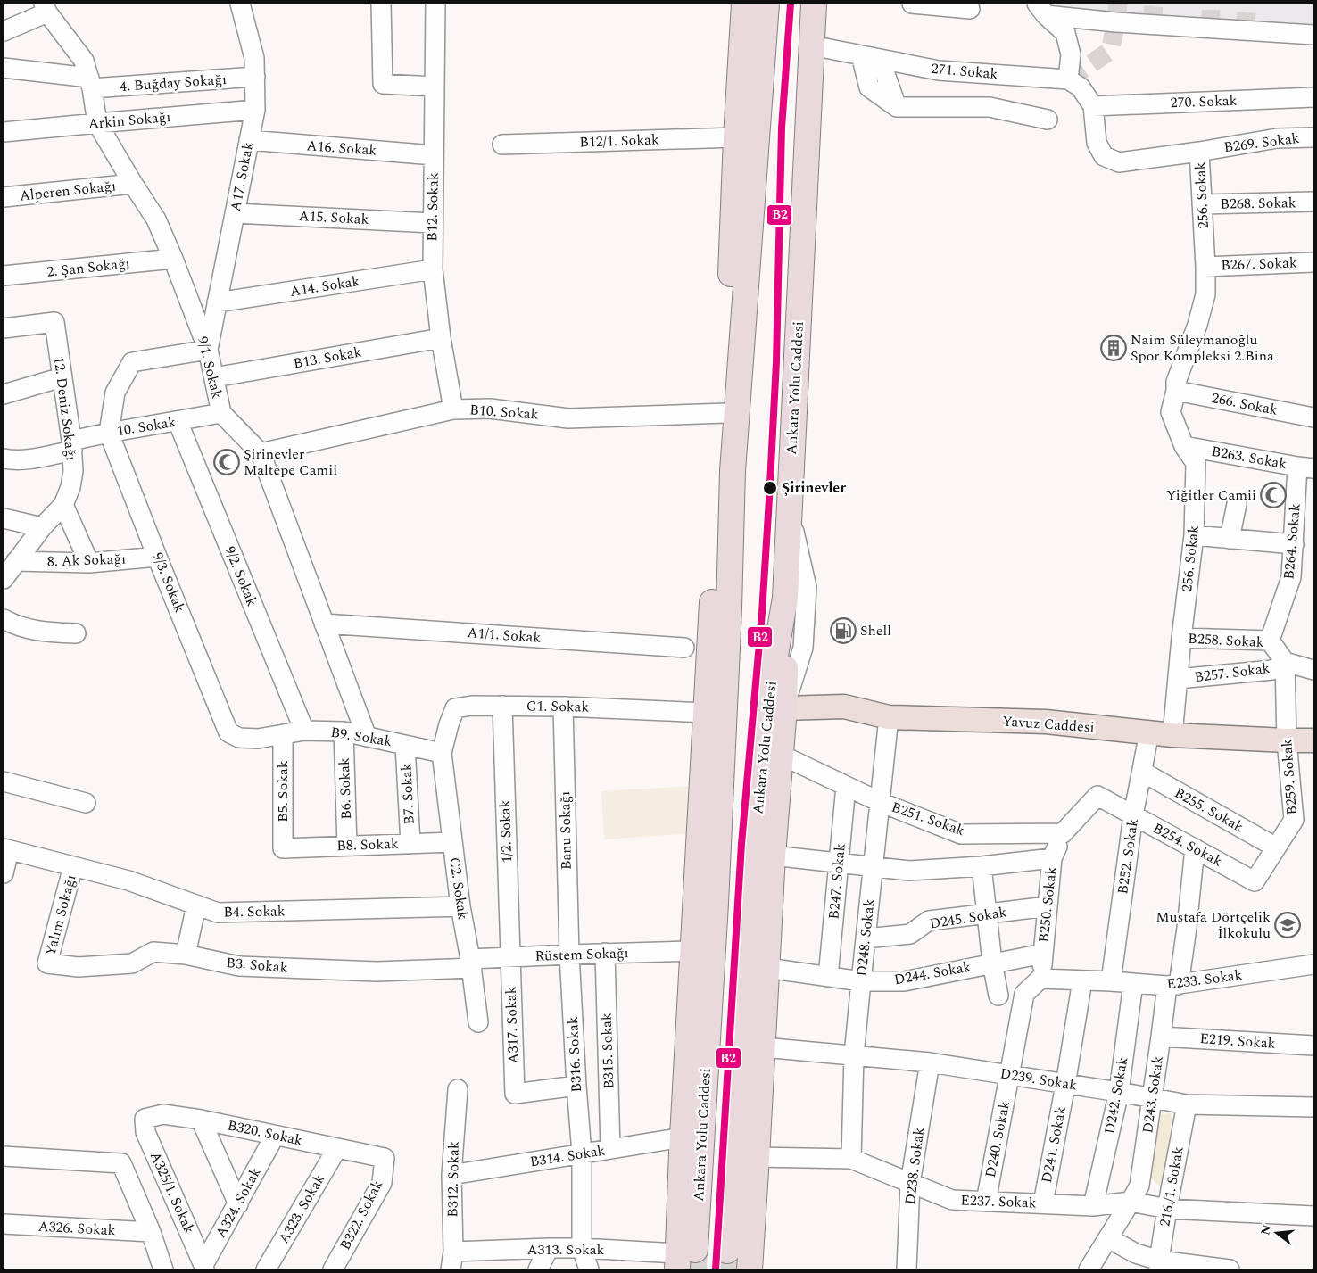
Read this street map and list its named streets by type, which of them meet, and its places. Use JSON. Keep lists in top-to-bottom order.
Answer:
{
  "streets": {
    "highway": ["Ankara Yolu Caddesi"],
    "main road": ["Yavuz Caddesi"],
    "street": [
      "271. Sokak",
      "4. Buğday Sokağı",
      "270. Sokak",
      "Arkin Sokağı",
      "B12/1. Sokak",
      "B269. Sokak",
      "A16. Sokak",
      "A17. Sokak",
      "Alperen Sokağı",
      "256. Sokak",
      "B268. Sokak",
      "B12. Sokak",
      "A15. Sokak",
      "B267. Sokak",
      "2. Şan Sokağı",
      "A14. Sokak",
      "B13. Sokak",
      "9/1. Sokak",
      "266. Sokak",
      "12. Deniz Sokağı",
      "B10. Sokak",
      "10. Sokak",
      "B263. Sokak",
      "B264. Sokak",
      "8. Ak Sokağı",
      "9/2. Sokak",
      "9/3. Sokak",
      "A1/1. Sokak",
      "B258. Sokak",
      "B257. Sokak",
      "C1. Sokak",
      "B9. Sokak",
      "B259. Sokak",
      "B6. Sokak",
      "B5. Sokak",
      "B7. Sokak",
      "B255. Sokak",
      "B251. Sokak",
      "Banu Sokağı",
      "1/2. Sokak",
      "B8. Sokak",
      "B254. Sokak",
      "B252. Sokak",
      "B247. Sokak",
      "C2. Sokak",
      "B250. Sokak",
      "B4. Sokak",
      "Yalım Sokağı",
      "D245. Sokak",
      "D248. Sokak",
      "Rüstem Sokağı",
      "B3. Sokak",
      "D244. Sokak",
      "E233. Sokak",
      "A317. Sokak",
      "E219. Sokak",
      "B315. Sokak",
      "B316. Sokak",
      "D239. Sokak",
      "D243. Sokak",
      "D242. Sokak",
      "B320. Sokak",
      "D240. Sokak",
      "D241. Sokak",
      "B314. Sokak",
      "D238. Sokak",
      "B312. Sokak",
      "216./1. Sokak",
      "A325/1. Sokak",
      "E237. Sokak",
      "A324. Sokak",
      "A323. Sokak",
      "B322. Sokak",
      "A326. Sokak",
      "A313. Sokak"
    ]
  },
  "crossings": [
    ["4. Buğday Sokağı", "A17. Sokak"],
    ["4. Buğday Sokağı", "9/1. Sokak"],
    ["270. Sokak", "B269. Sokak"],
    ["Arkin Sokağı", "A17. Sokak"],
    ["Arkin Sokağı", "9/1. Sokak"],
    ["B269. Sokak", "256. Sokak"],
    ["A16. Sokak", "A17. Sokak"],
    ["A16. Sokak", "B12. Sokak"],
    ["A17. Sokak", "A15. Sokak"],
    ["A17. Sokak", "A14. Sokak"],
    ["A17. Sokak", "9/1. Sokak"],
    ["Alperen Sokağı", "9/1. Sokak"],
    ["256. Sokak", "B268. Sokak"],
    ["256. Sokak", "B267. Sokak"],
    ["256. Sokak", "266. Sokak"],
    ["256. Sokak", "B263. Sokak"],
    ["256. Sokak", "B258. Sokak"],
    ["256. Sokak", "B257. Sokak"],
    ["256. Sokak", "Yavuz Caddesi"],
    ["B12. Sokak", "A15. Sokak"],
    ["B12. Sokak", "A14. Sokak"],
    ["B12. Sokak", "B13. Sokak"],
    ["B12. Sokak", "B10. Sokak"],
    ["2. Şan Sokağı", "9/1. Sokak"],
    ["B13. Sokak", "9/1. Sokak"],
    ["9/1. Sokak", "B10. Sokak"],
    ["9/1. Sokak", "10. Sokak"],
    ["9/1. Sokak", "A1/1. Sokak"],
    ["9/1. Sokak", "B9. Sokak"],
    ["Ankara Yolu Caddesi", "A313. Sokak"],
    ["12. Deniz Sokağı", "10. Sokak"],
    ["12. Deniz Sokağı", "8. Ak Sokağı"],
    ["10. Sokak", "9/2. Sokak"],
    ["10. Sokak", "9/3. Sokak"],
    ["B263. Sokak", "B264. Sokak"],
    ["B264. Sokak", "B258. Sokak"],
    ["8. Ak Sokağı", "9/3. Sokak"],
    ["9/2. Sokak", "B9. Sokak"],
    ["9/3. Sokak", "B9. Sokak"],
    ["B258. Sokak", "B257. Sokak"],
    ["B258. Sokak", "B259. Sokak"],
    ["B257. Sokak", "B259. Sokak"],
    ["C1. Sokak", "B9. Sokak"],
    ["C1. Sokak", "Banu Sokağı"],
    ["C1. Sokak", "1/2. Sokak"],
    ["C1. Sokak", "C2. Sokak"],
    ["Yavuz Caddesi", "B259. Sokak"],
    ["Yavuz Caddesi", "B252. Sokak"],
    ["Yavuz Caddesi", "D248. Sokak"],
    ["B9. Sokak", "B6. Sokak"],
    ["B9. Sokak", "B5. Sokak"],
    ["B9. Sokak", "B7. Sokak"],
    ["B9. Sokak", "C2. Sokak"],
    ["B259. Sokak", "B255. Sokak"],
    ["B259. Sokak", "B254. Sokak"],
    ["B6. Sokak", "B8. Sokak"],
    ["B5. Sokak", "B8. Sokak"],
    ["B7. Sokak", "B8. Sokak"],
    ["B255. Sokak", "B252. Sokak"],
    ["B251. Sokak", "B254. Sokak"],
    ["B251. Sokak", "B247. Sokak"],
    ["B251. Sokak", "B250. Sokak"],
    ["B251. Sokak", "D248. Sokak"],
    ["Banu Sokağı", "Rüstem Sokağı"],
    ["Banu Sokağı", "B316. Sokak"],
    ["1/2. Sokak", "Rüstem Sokağı"],
    ["1/2. Sokak", "A317. Sokak"],
    ["B8. Sokak", "C2. Sokak"],
    ["B254. Sokak", "B252. Sokak"],
    ["B254. Sokak", "B250. Sokak"],
    ["B254. Sokak", "D243. Sokak"],
    ["B252. Sokak", "E233. Sokak"],
    ["B247. Sokak", "D244. Sokak"],
    ["C2. Sokak", "B4. Sokak"],
    ["C2. Sokak", "Rüstem Sokağı"],
    ["C2. Sokak", "B3. Sokak"],
    ["B250. Sokak", "D245. Sokak"],
    ["B250. Sokak", "D244. Sokak"],
    ["B250. Sokak", "E233. Sokak"],
    ["B250. Sokak", "D240. Sokak"],
    ["B4. Sokak", "Yalım Sokağı"],
    ["Yalım Sokağı", "B3. Sokak"],
    ["D245. Sokak", "D248. Sokak"],
    ["D248. Sokak", "D244. Sokak"],
    ["D248. Sokak", "D239. Sokak"],
    ["D248. Sokak", "E237. Sokak"],
    ["Rüstem Sokağı", "B3. Sokak"],
    ["Rüstem Sokağı", "A317. Sokak"],
    ["Rüstem Sokağı", "B315. Sokak"],
    ["Rüstem Sokağı", "B316. Sokak"],
    ["E233. Sokak", "D243. Sokak"],
    ["E233. Sokak", "D242. Sokak"],
    ["E233. Sokak", "D240. Sokak"],
    ["E233. Sokak", "D241. Sokak"],
    ["A317. Sokak", "B316. Sokak"],
    ["E219. Sokak", "D243. Sokak"],
    ["B315. Sokak", "B314. Sokak"],
    ["B316. Sokak", "B314. Sokak"],
    ["B316. Sokak", "A313. Sokak"],
    ["D239. Sokak", "D243. Sokak"],
    ["D239. Sokak", "D242. Sokak"],
    ["D239. Sokak", "D240. Sokak"],
    ["D239. Sokak", "D241. Sokak"],
    ["D239. Sokak", "D238. Sokak"],
    ["D239. Sokak", "216./1. Sokak"],
    ["D243. Sokak", "E237. Sokak"],
    ["D242. Sokak", "E237. Sokak"],
    ["B320. Sokak", "A325/1. Sokak"],
    ["B320. Sokak", "A324. Sokak"],
    ["B320. Sokak", "A323. Sokak"],
    ["B320. Sokak", "B322. Sokak"],
    ["D240. Sokak", "E237. Sokak"],
    ["D241. Sokak", "E237. Sokak"],
    ["B314. Sokak", "B312. Sokak"],
    ["D238. Sokak", "E237. Sokak"],
    ["B312. Sokak", "A313. Sokak"],
    ["216./1. Sokak", "E237. Sokak"],
    ["A325/1. Sokak", "A324. Sokak"]
  ],
  "places": {
    "building": ["Naim Süleymanoğlu Spor Kompleksi 2.Bina"],
    "mosque": ["Şirinevler Maltepe Camii", "Yiğitler Camii"],
    "other": ["Şirinevler"],
    "fuel station": ["Shell"],
    "school or university": ["Mustafa Dörtçelik İlkokulu"]
  },
  "lines": ["transit line B2"],
  "north": "left"
}
